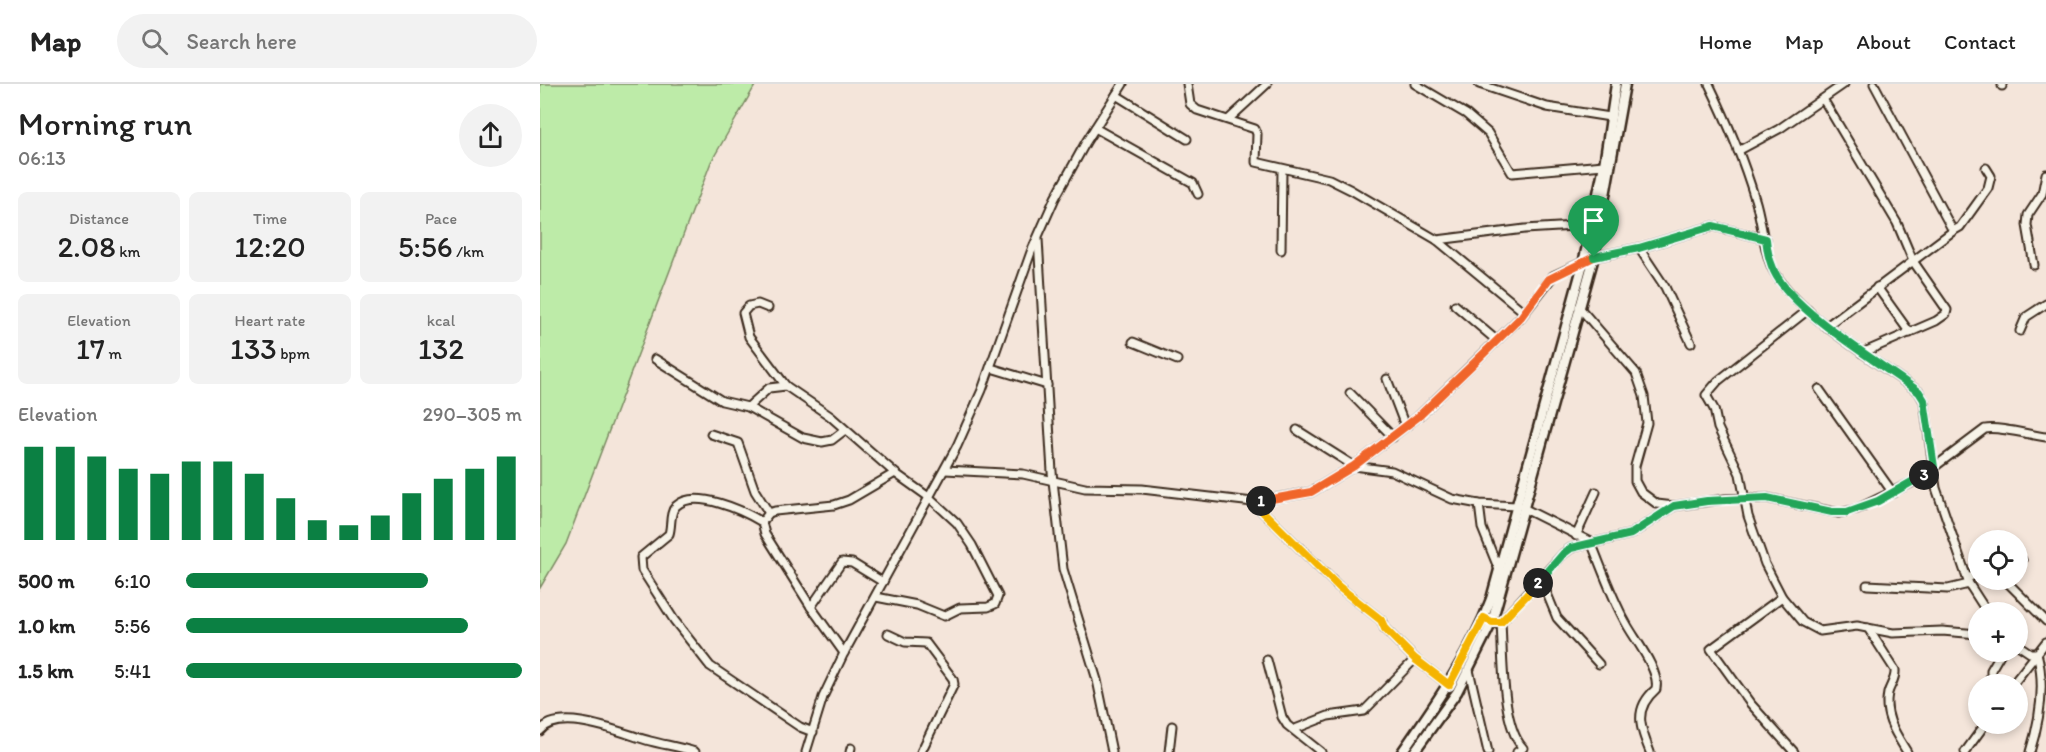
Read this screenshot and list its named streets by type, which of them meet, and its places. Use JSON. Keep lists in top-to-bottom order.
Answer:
{
  "page": {
    "header": "Map",
    "search": "Search here",
    "nav": [
      "Home",
      "Map",
      "About",
      "Contact"
    ],
    "heading": ["Morning run", "06:13"],
    "stats": [
      ["Distance", "2.08 km"],
      ["Time", "12:20"],
      ["Pace", "5:56 /km"],
      ["Elevation", "17 m"],
      ["Heart rate", "133 bpm"],
      ["kcal", "132"]
    ],
    "chart": ["Elevation", "290–305 m"],
    "pins": ["3", "1", "2"],
    "map_buttons": ["+", "−"],
    "list": [
      {
        "name": "500 m",
        "note": "6:10"
      },
      {
        "name": "1.0 km",
        "note": "5:56"
      },
      {
        "name": "1.5 km",
        "note": "5:41"
      }
    ]
  }
}
